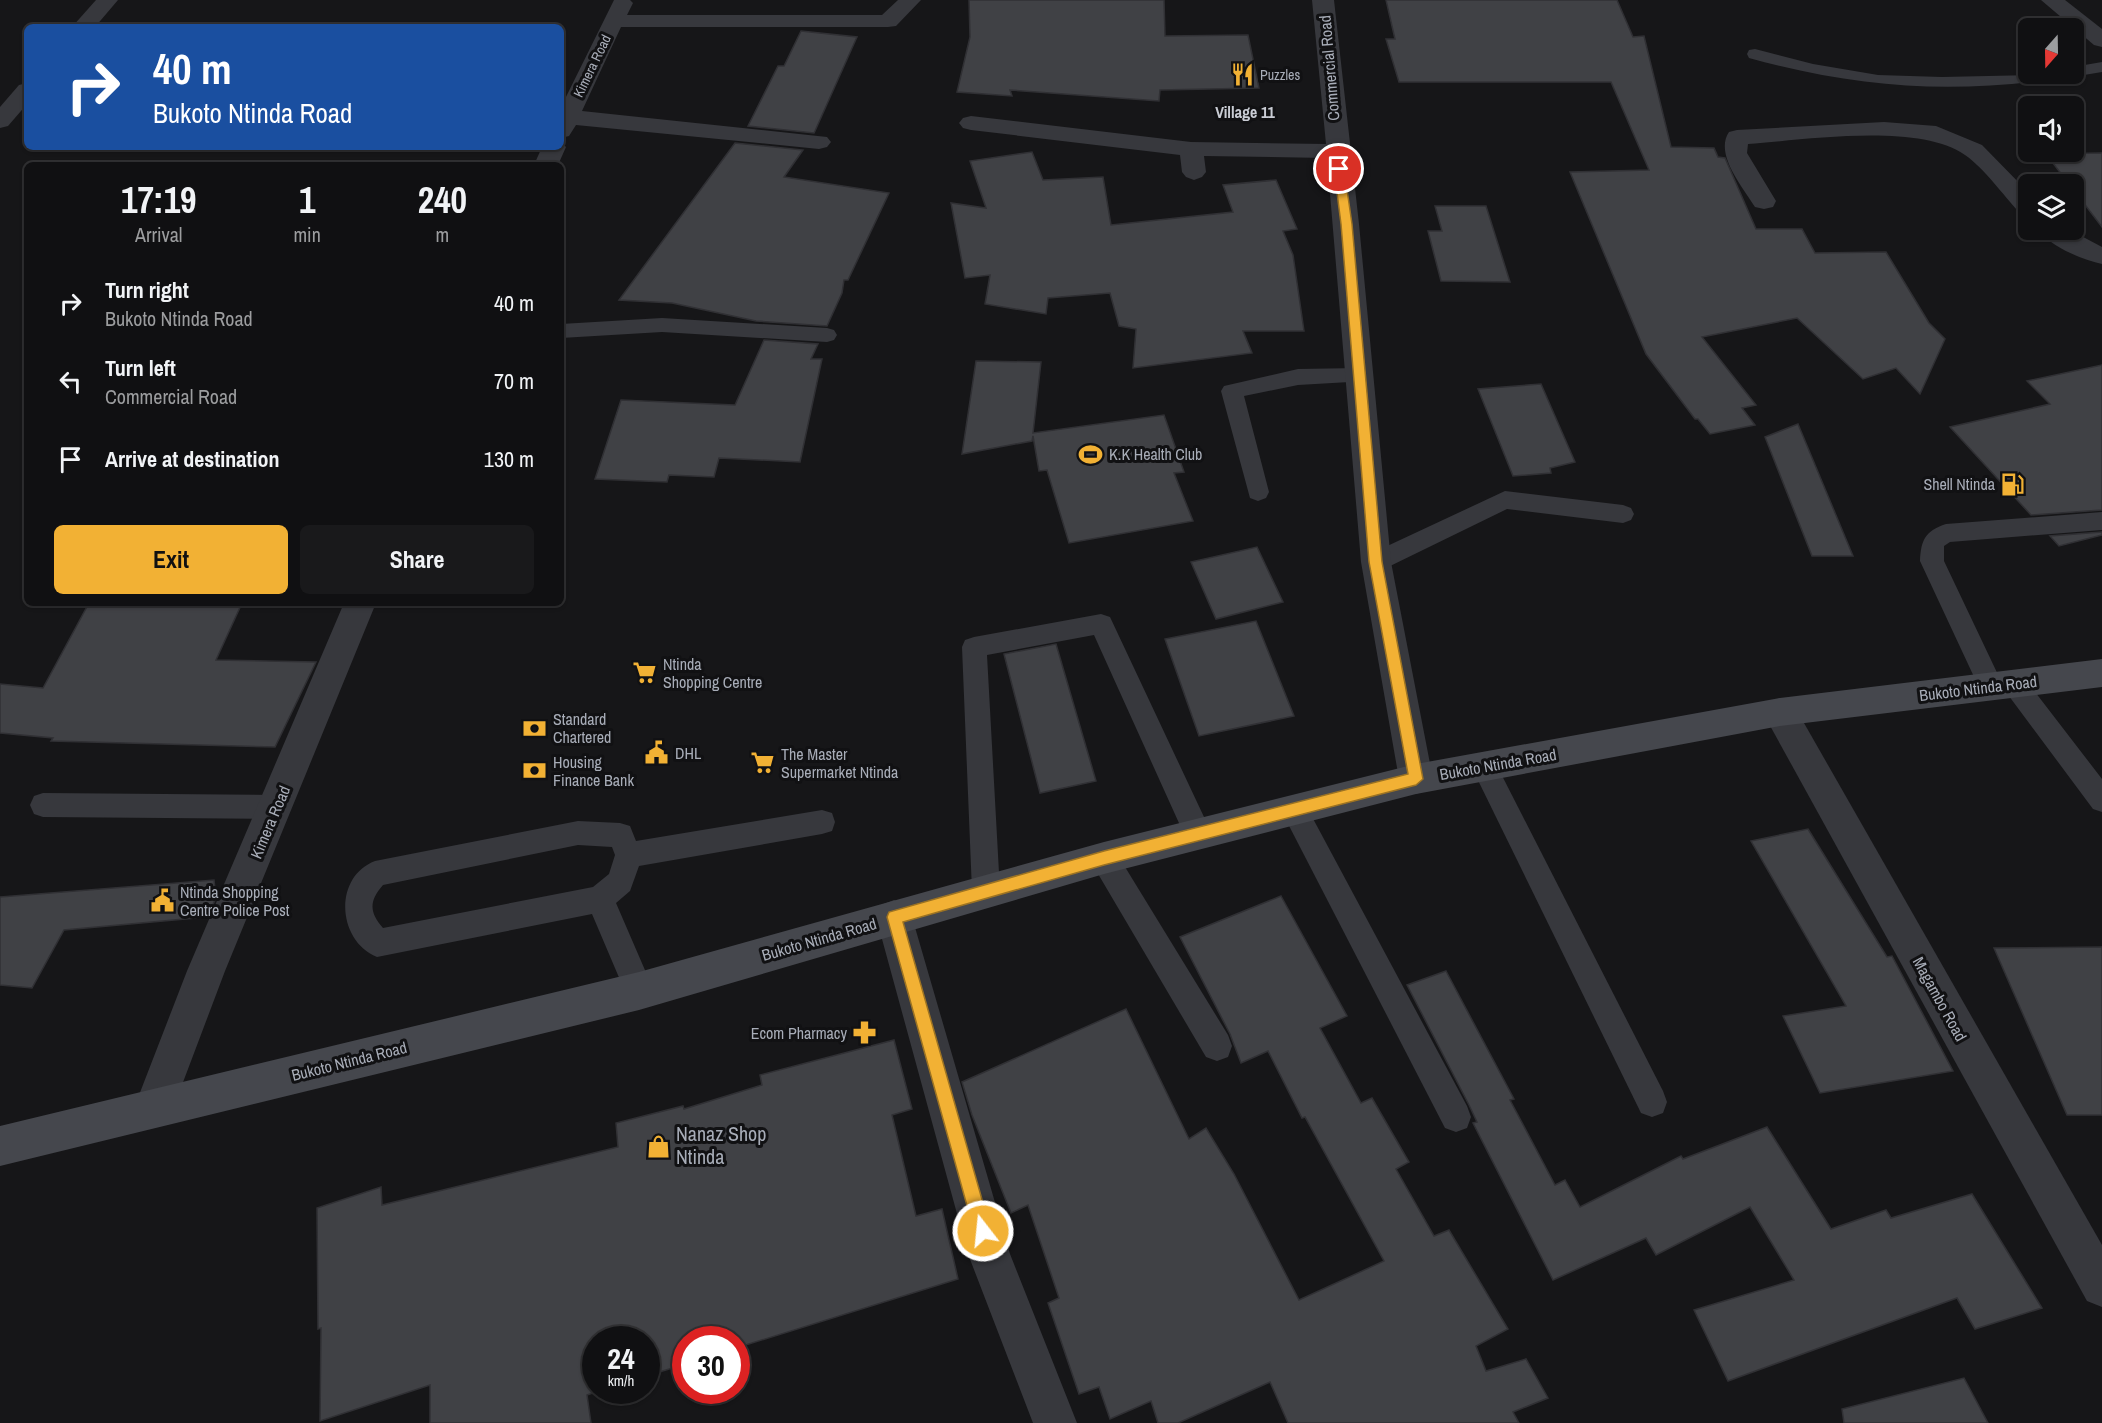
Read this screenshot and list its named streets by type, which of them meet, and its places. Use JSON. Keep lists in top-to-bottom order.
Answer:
{
  "streets": {
    "main road": ["Bukoto Ntinda Road"],
    "street": ["Kimera Road", "Commercial Road", "Magambo Road"]
  },
  "crossings": [
    ["Kimera Road", "Bukoto Ntinda Road"],
    ["Commercial Road", "Bukoto Ntinda Road"],
    ["Bukoto Ntinda Road", "Magambo Road"]
  ],
  "districts": ["Village 11"],
  "places": {
    "restaurant": ["Puzzles"],
    "sports": ["K.K Health Club"],
    "fuel station": ["Shell Ntinda"],
    "supermarket": ["Ntinda Shopping Centre", "The Master Supermarket Ntinda"],
    "bank": ["Standard Chartered", "Housing Finance Bank"],
    "public building": ["DHL", "Ntinda Shopping Centre Police Post"],
    "pharmacy": ["Ecom Pharmacy"],
    "shop": ["Nanaz Shop Ntinda"]
  },
  "north": "bottom",
  "page": {
    "turn": ["40 m", "Bukoto Ntinda Road"],
    "eta": [
      "17:19",
      "Arrival",
      "1",
      "min",
      "240",
      "m"
    ],
    "list": [
      {
        "name": "Turn right",
        "note": "Bukoto Ntinda Road",
        "value": "40 m"
      },
      {
        "name": "Turn left",
        "note": "Commercial Road",
        "value": "70 m"
      },
      {
        "name": "Arrive at destination",
        "value": "130 m"
      }
    ],
    "buttons": ["Exit", "Share"],
    "speed": "24 km/h",
    "limit": "30"
  }
}
